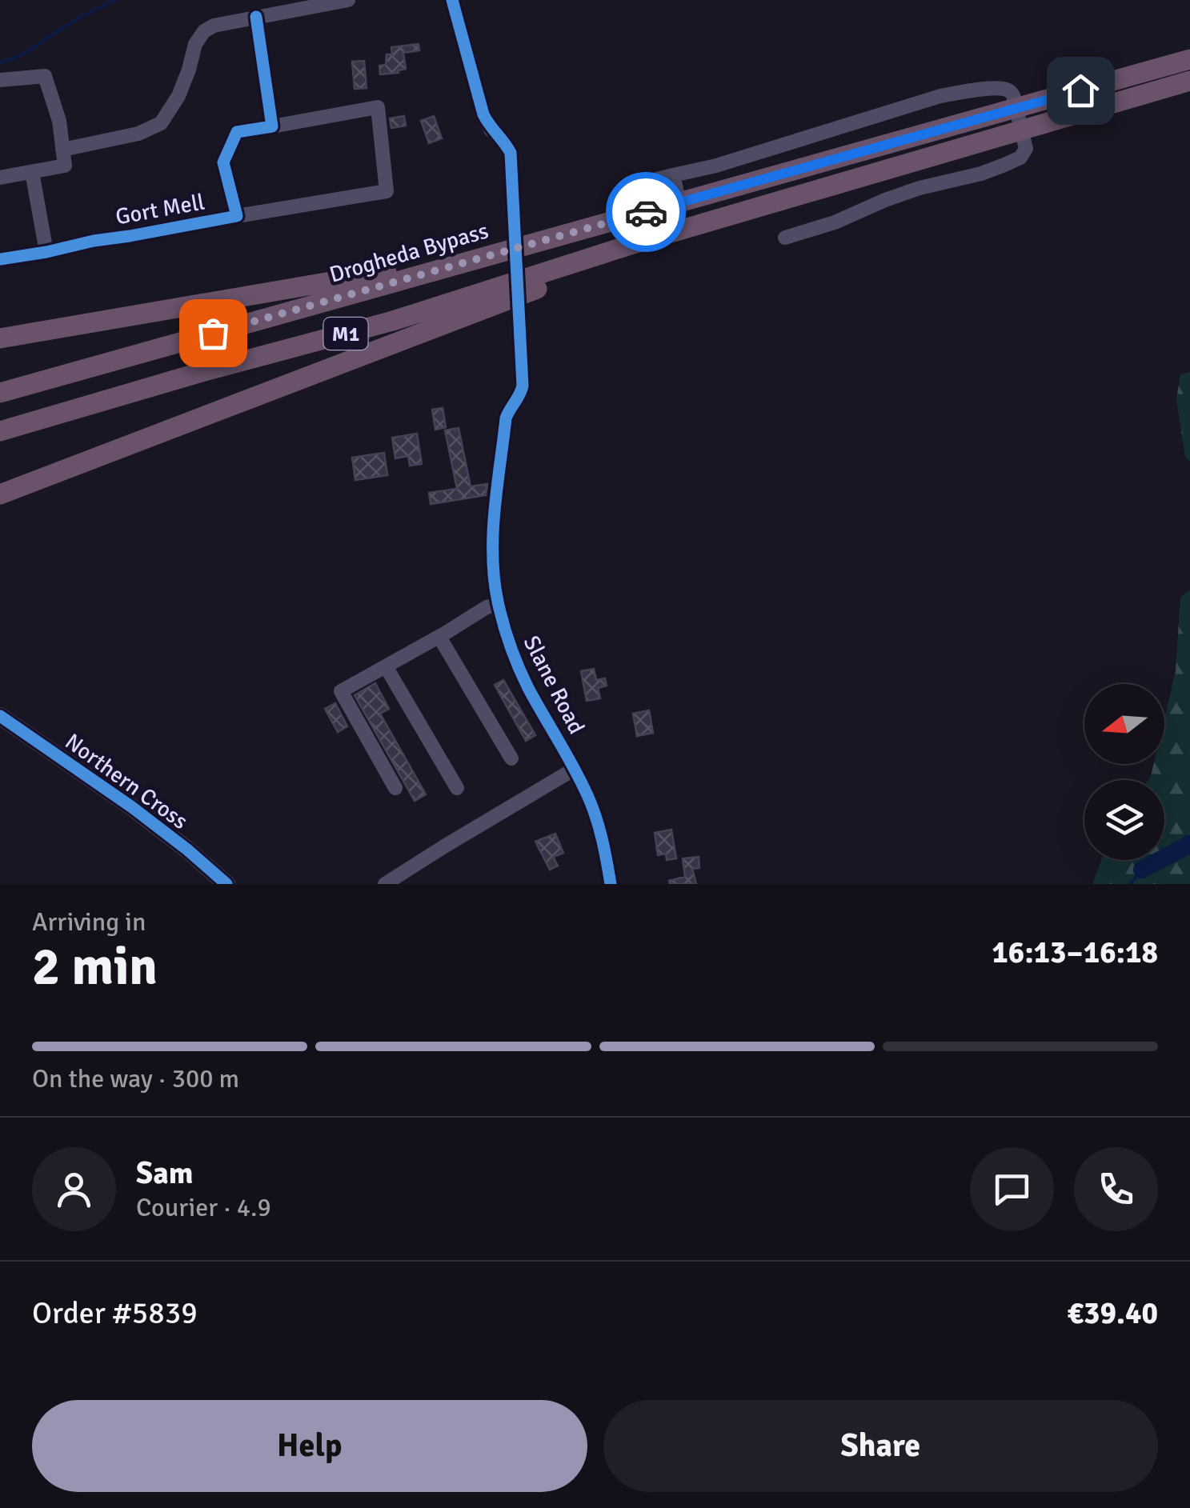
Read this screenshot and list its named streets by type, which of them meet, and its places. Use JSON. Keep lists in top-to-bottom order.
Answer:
{
  "streets": {
    "highway": ["Drogheda Bypass", "M1"],
    "main road": ["Northern Cross"],
    "street": ["Gort Mell", "Slane Road"]
  },
  "north": "left",
  "page": {
    "heading": ["2 min", "Arriving in", "16:13–16:18"],
    "panel": [
      "Sam",
      "Courier · 4.9",
      "Order #5839",
      "€39.40"
    ],
    "bar": "On the way · 300 m",
    "buttons": ["Help", "Share"]
  }
}
